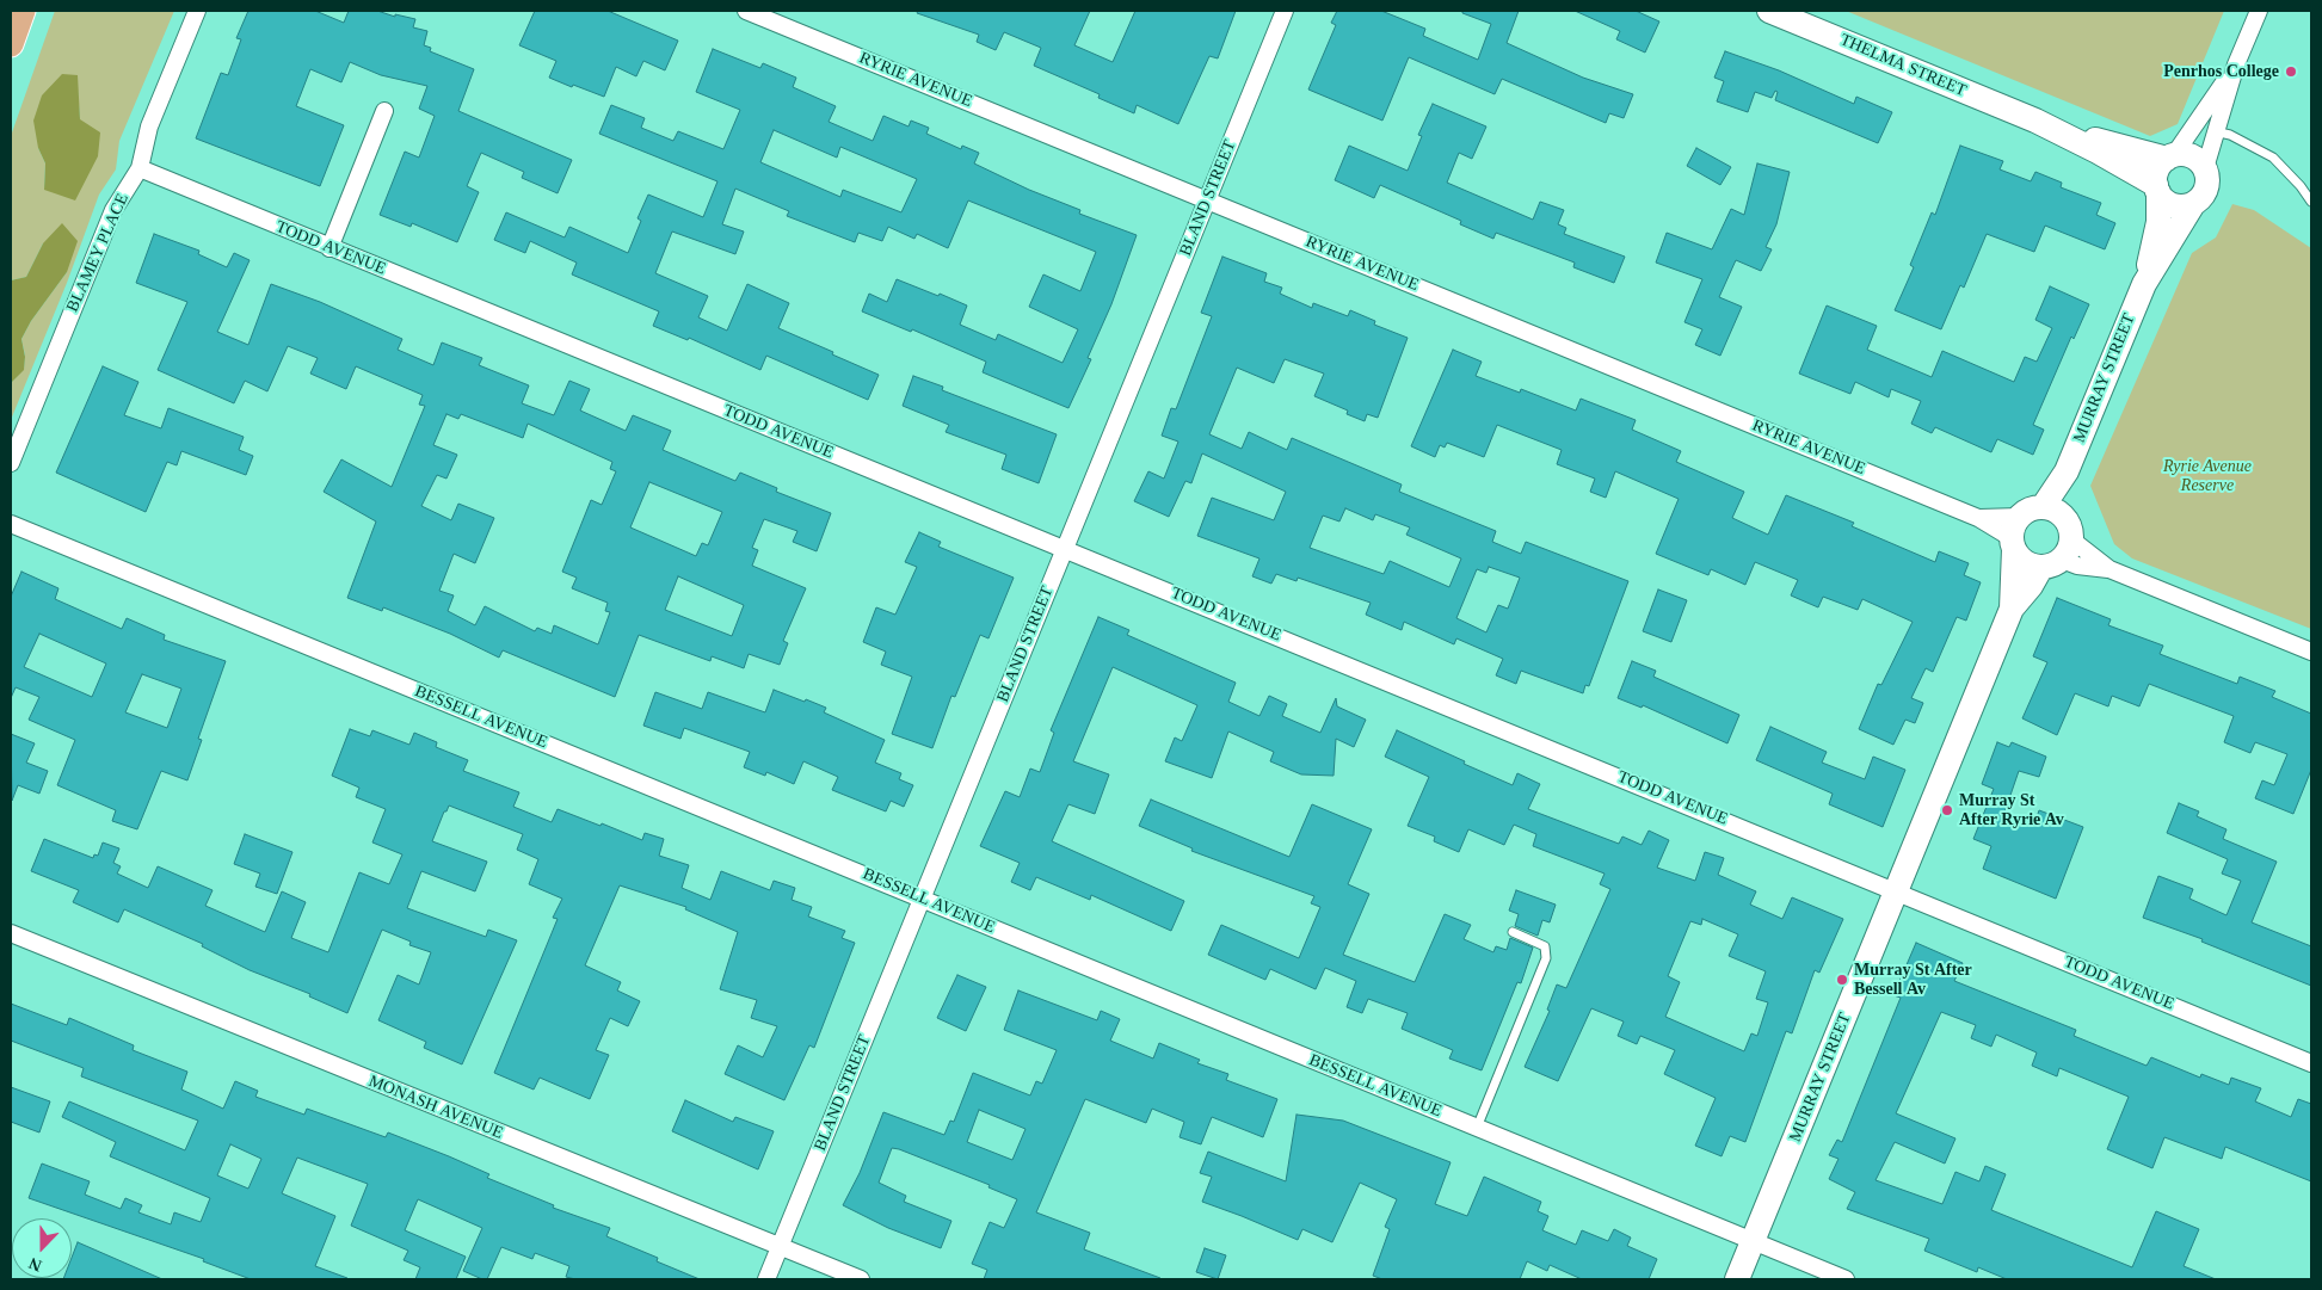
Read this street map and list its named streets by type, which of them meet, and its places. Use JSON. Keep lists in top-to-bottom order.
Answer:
{
  "streets": {
    "main road": ["THELMA STREET", "MURRAY STREET"],
    "street": [
      "RYRIE AVENUE",
      "BLAND STREET",
      "TODD AVENUE",
      "BLAMEY PLACE",
      "BESSELL AVENUE",
      "MONASH AVENUE"
    ]
  },
  "crossings": [
    ["THELMA STREET", "MURRAY STREET"],
    ["RYRIE AVENUE", "BLAND STREET"],
    ["RYRIE AVENUE", "MURRAY STREET"],
    ["BLAND STREET", "TODD AVENUE"],
    ["BLAND STREET", "BESSELL AVENUE"],
    ["BLAND STREET", "MONASH AVENUE"],
    ["TODD AVENUE", "BLAMEY PLACE"],
    ["TODD AVENUE", "MURRAY STREET"],
    ["MURRAY STREET", "BESSELL AVENUE"]
  ],
  "parks": ["Ryrie Avenue Reserve"],
  "places": ["Penrhos College", "Murray St After Ryrie Av", "Murray St After Bessell Av"],
  "north": "bottom"
}
